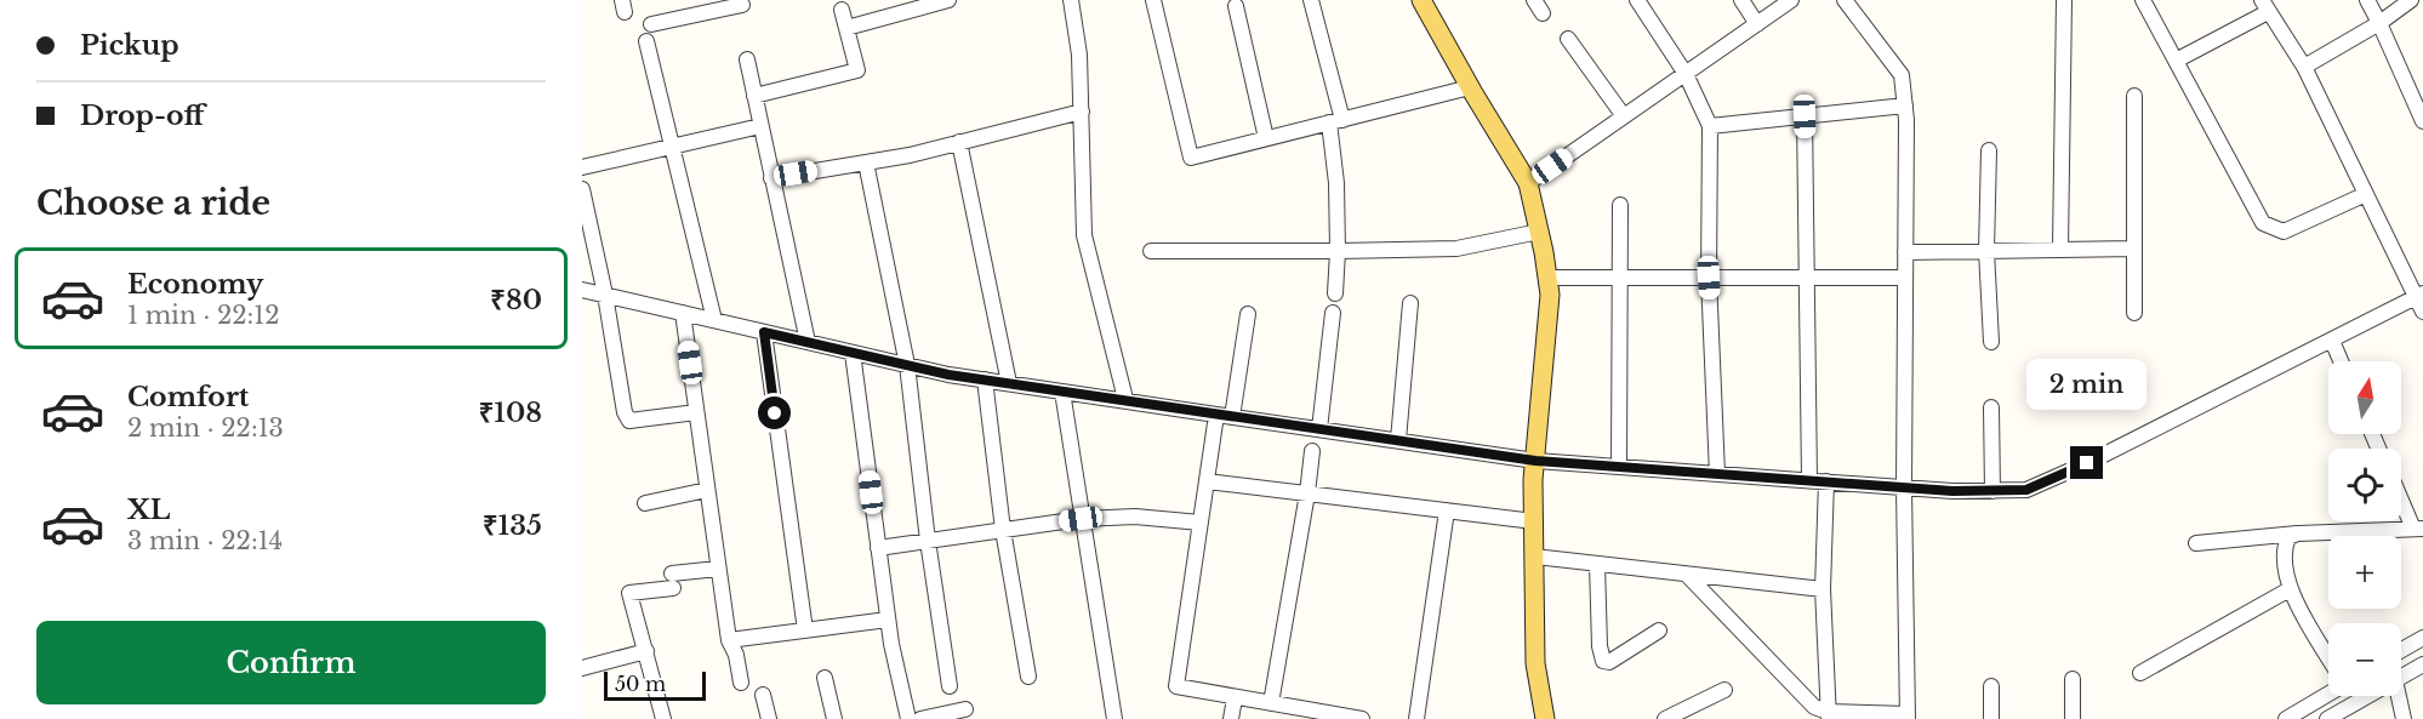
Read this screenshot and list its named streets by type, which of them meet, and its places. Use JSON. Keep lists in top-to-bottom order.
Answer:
{
  "scale_bar": "50 m",
  "north": "top",
  "page": {
    "banner": ["Pickup", "Drop-off"],
    "heading": "Choose a ride",
    "list": [
      {
        "name": "Economy",
        "note": "1 min · 22:12",
        "value": "₹80"
      },
      {
        "name": "Comfort",
        "note": "2 min · 22:13",
        "value": "₹108"
      },
      {
        "name": "XL",
        "note": "3 min · 22:14",
        "value": "₹135"
      }
    ],
    "bubble": "2 min",
    "map_buttons": ["+", "−"],
    "buttons": "Confirm",
    "scale": "50 m"
  }
}
